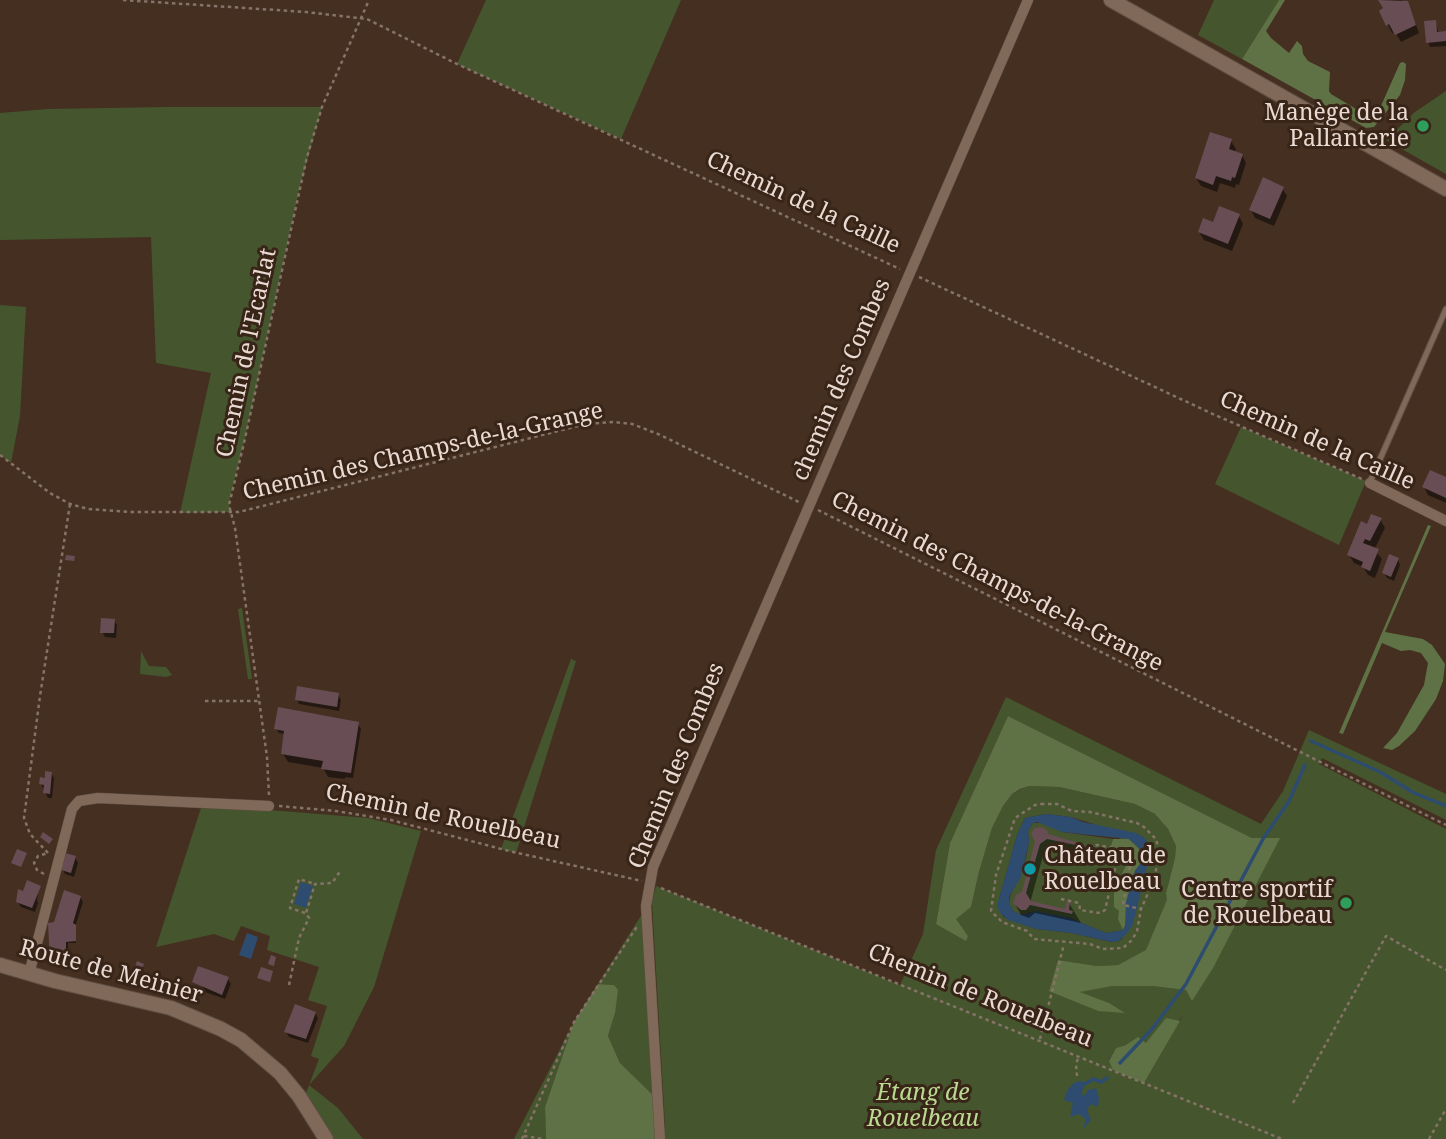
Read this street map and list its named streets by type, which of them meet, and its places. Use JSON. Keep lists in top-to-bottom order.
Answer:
{
  "streets": {
    "street": [
      "Chemin de la Caille",
      "chemin des Combes",
      "Chemin des Combes",
      "Route de Meinier"
    ],
    "path": ["Chemin de l'Ecarlat", "Chemin des Champs-de-la-Grange", "Chemin de Rouelbeau"]
  },
  "crossings": [
    ["Chemin de la Caille", "Chemin de l'Ecarlat"],
    ["Chemin de la Caille", "chemin des Combes"],
    ["Chemin de l'Ecarlat", "Chemin des Champs-de-la-Grange"],
    ["chemin des Combes", "Chemin des Champs-de-la-Grange"],
    ["chemin des Combes", "Chemin des Combes"],
    ["Chemin des Champs-de-la-Grange", "Chemin des Combes"]
  ],
  "parks": ["Étang de Rouelbeau"],
  "places": ["Manège de la Pallanterie", "Château de Rouelbeau", "Centre sportif de Rouelbeau"]
}
